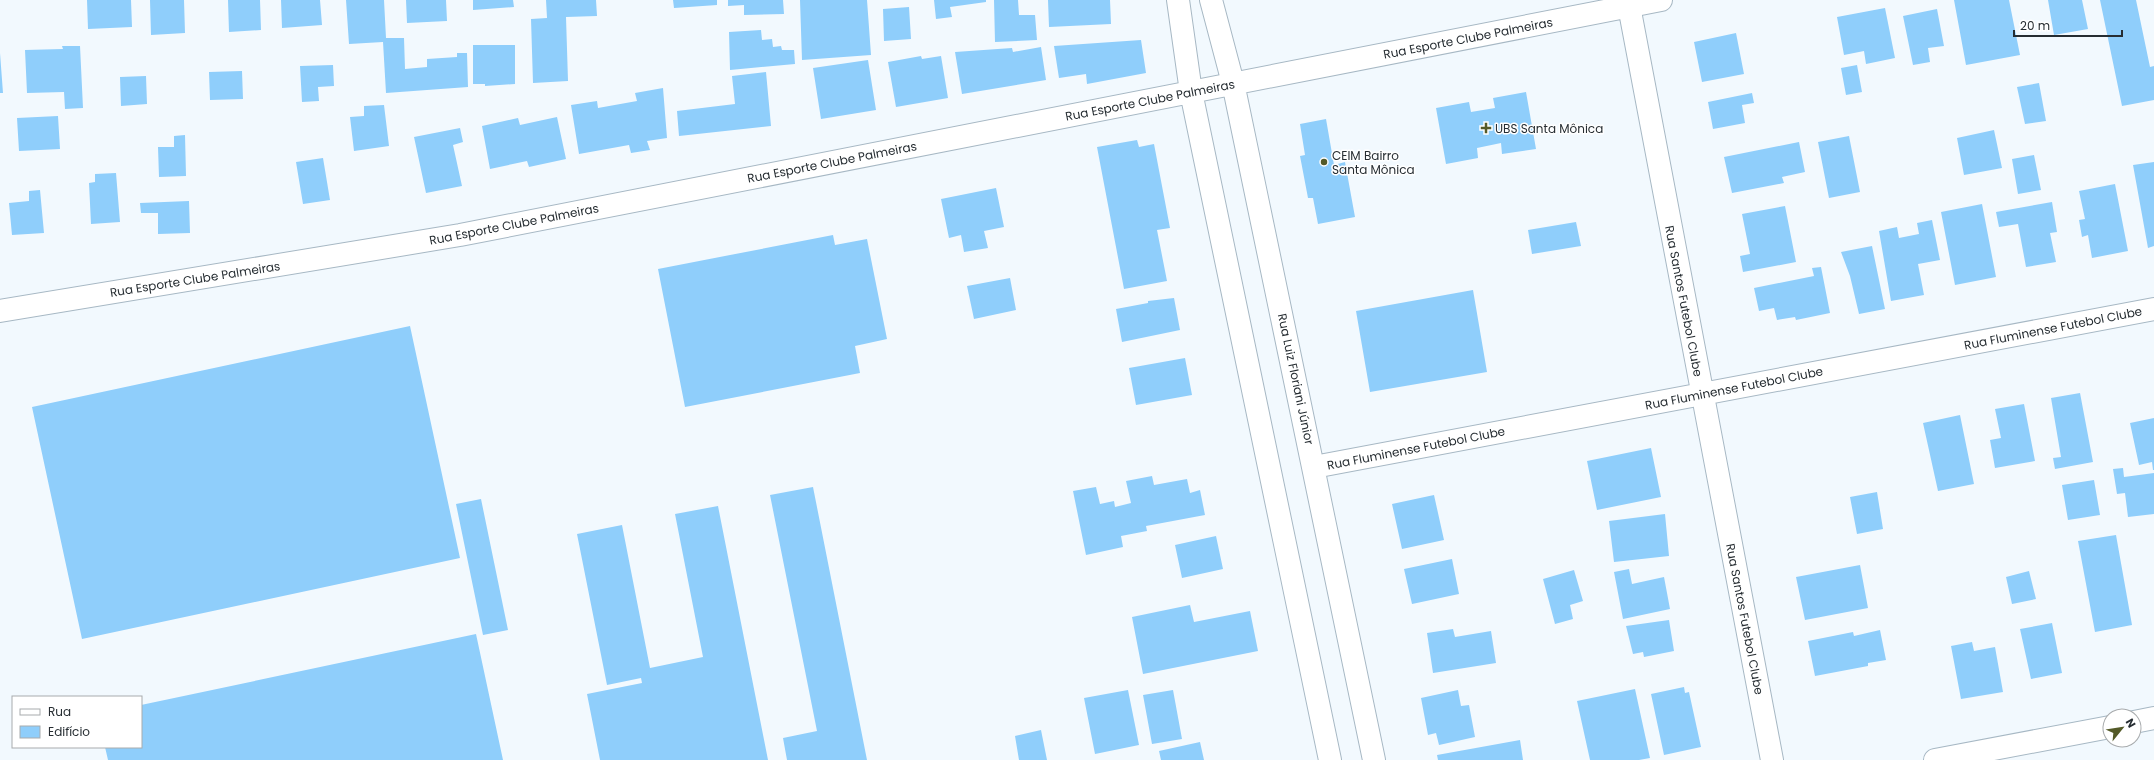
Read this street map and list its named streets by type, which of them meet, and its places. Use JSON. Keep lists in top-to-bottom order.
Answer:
{
  "streets": {
    "street": [
      "Rua Esporte Clube Palmeiras",
      "Rua Santos Futebol Clube",
      "Rua Fluminense Futebol Clube",
      "Rua Luiz Floriani Júnior"
    ]
  },
  "crossings": [
    ["Rua Esporte Clube Palmeiras", "Rua Santos Futebol Clube"],
    ["Rua Esporte Clube Palmeiras", "Rua Luiz Floriani Júnior"],
    ["Rua Santos Futebol Clube", "Rua Fluminense Futebol Clube"],
    ["Rua Fluminense Futebol Clube", "Rua Luiz Floriani Júnior"]
  ],
  "places": {
    "health": ["UBS Santa Mônica"],
    "other": ["CEIM Bairro Santa Mônica"]
  },
  "legend": ["Rua", "Edifício"],
  "scale_bar": "20 m",
  "north": "top right"
}
